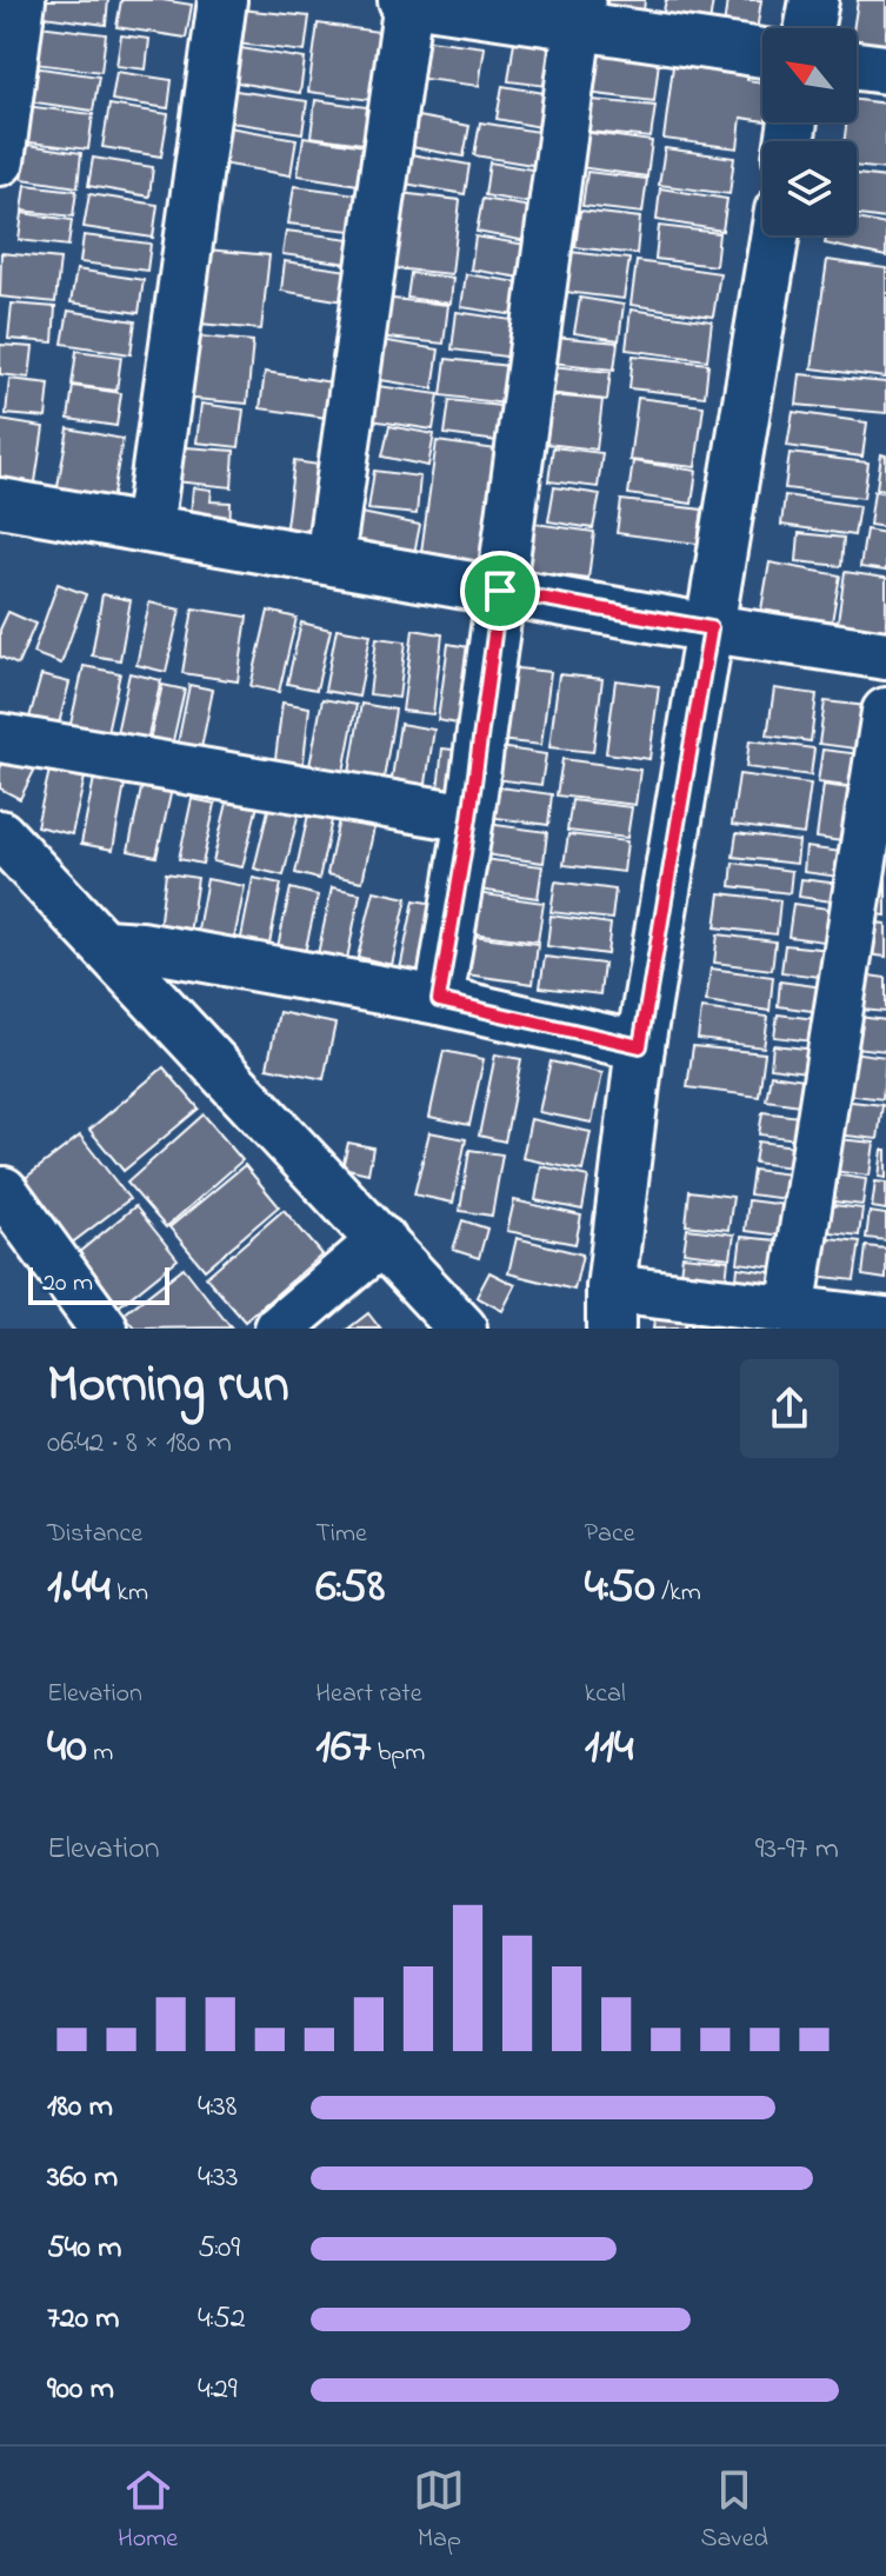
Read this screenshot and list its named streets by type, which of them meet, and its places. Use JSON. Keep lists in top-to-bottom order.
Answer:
{
  "scale_bar": "20 m",
  "north": "top left",
  "page": {
    "scale": "20 m",
    "heading": ["Morning run", "06:42 · 8 × 180 m"],
    "stats": [
      ["Distance", "1.44 km"],
      ["Time", "6:58"],
      ["Pace", "4:50 /km"],
      ["Elevation", "40 m"],
      ["Heart rate", "167 bpm"],
      ["kcal", "114"]
    ],
    "chart": ["Elevation", "93–97 m"],
    "list": [
      {
        "name": "180 m",
        "note": "4:38"
      },
      {
        "name": "360 m",
        "note": "4:33"
      },
      {
        "name": "540 m",
        "note": "5:09"
      },
      {
        "name": "720 m",
        "note": "4:52"
      },
      {
        "name": "900 m",
        "note": "4:29"
      }
    ],
    "tabs": ["Home", "Map", "Saved"]
  }
}
